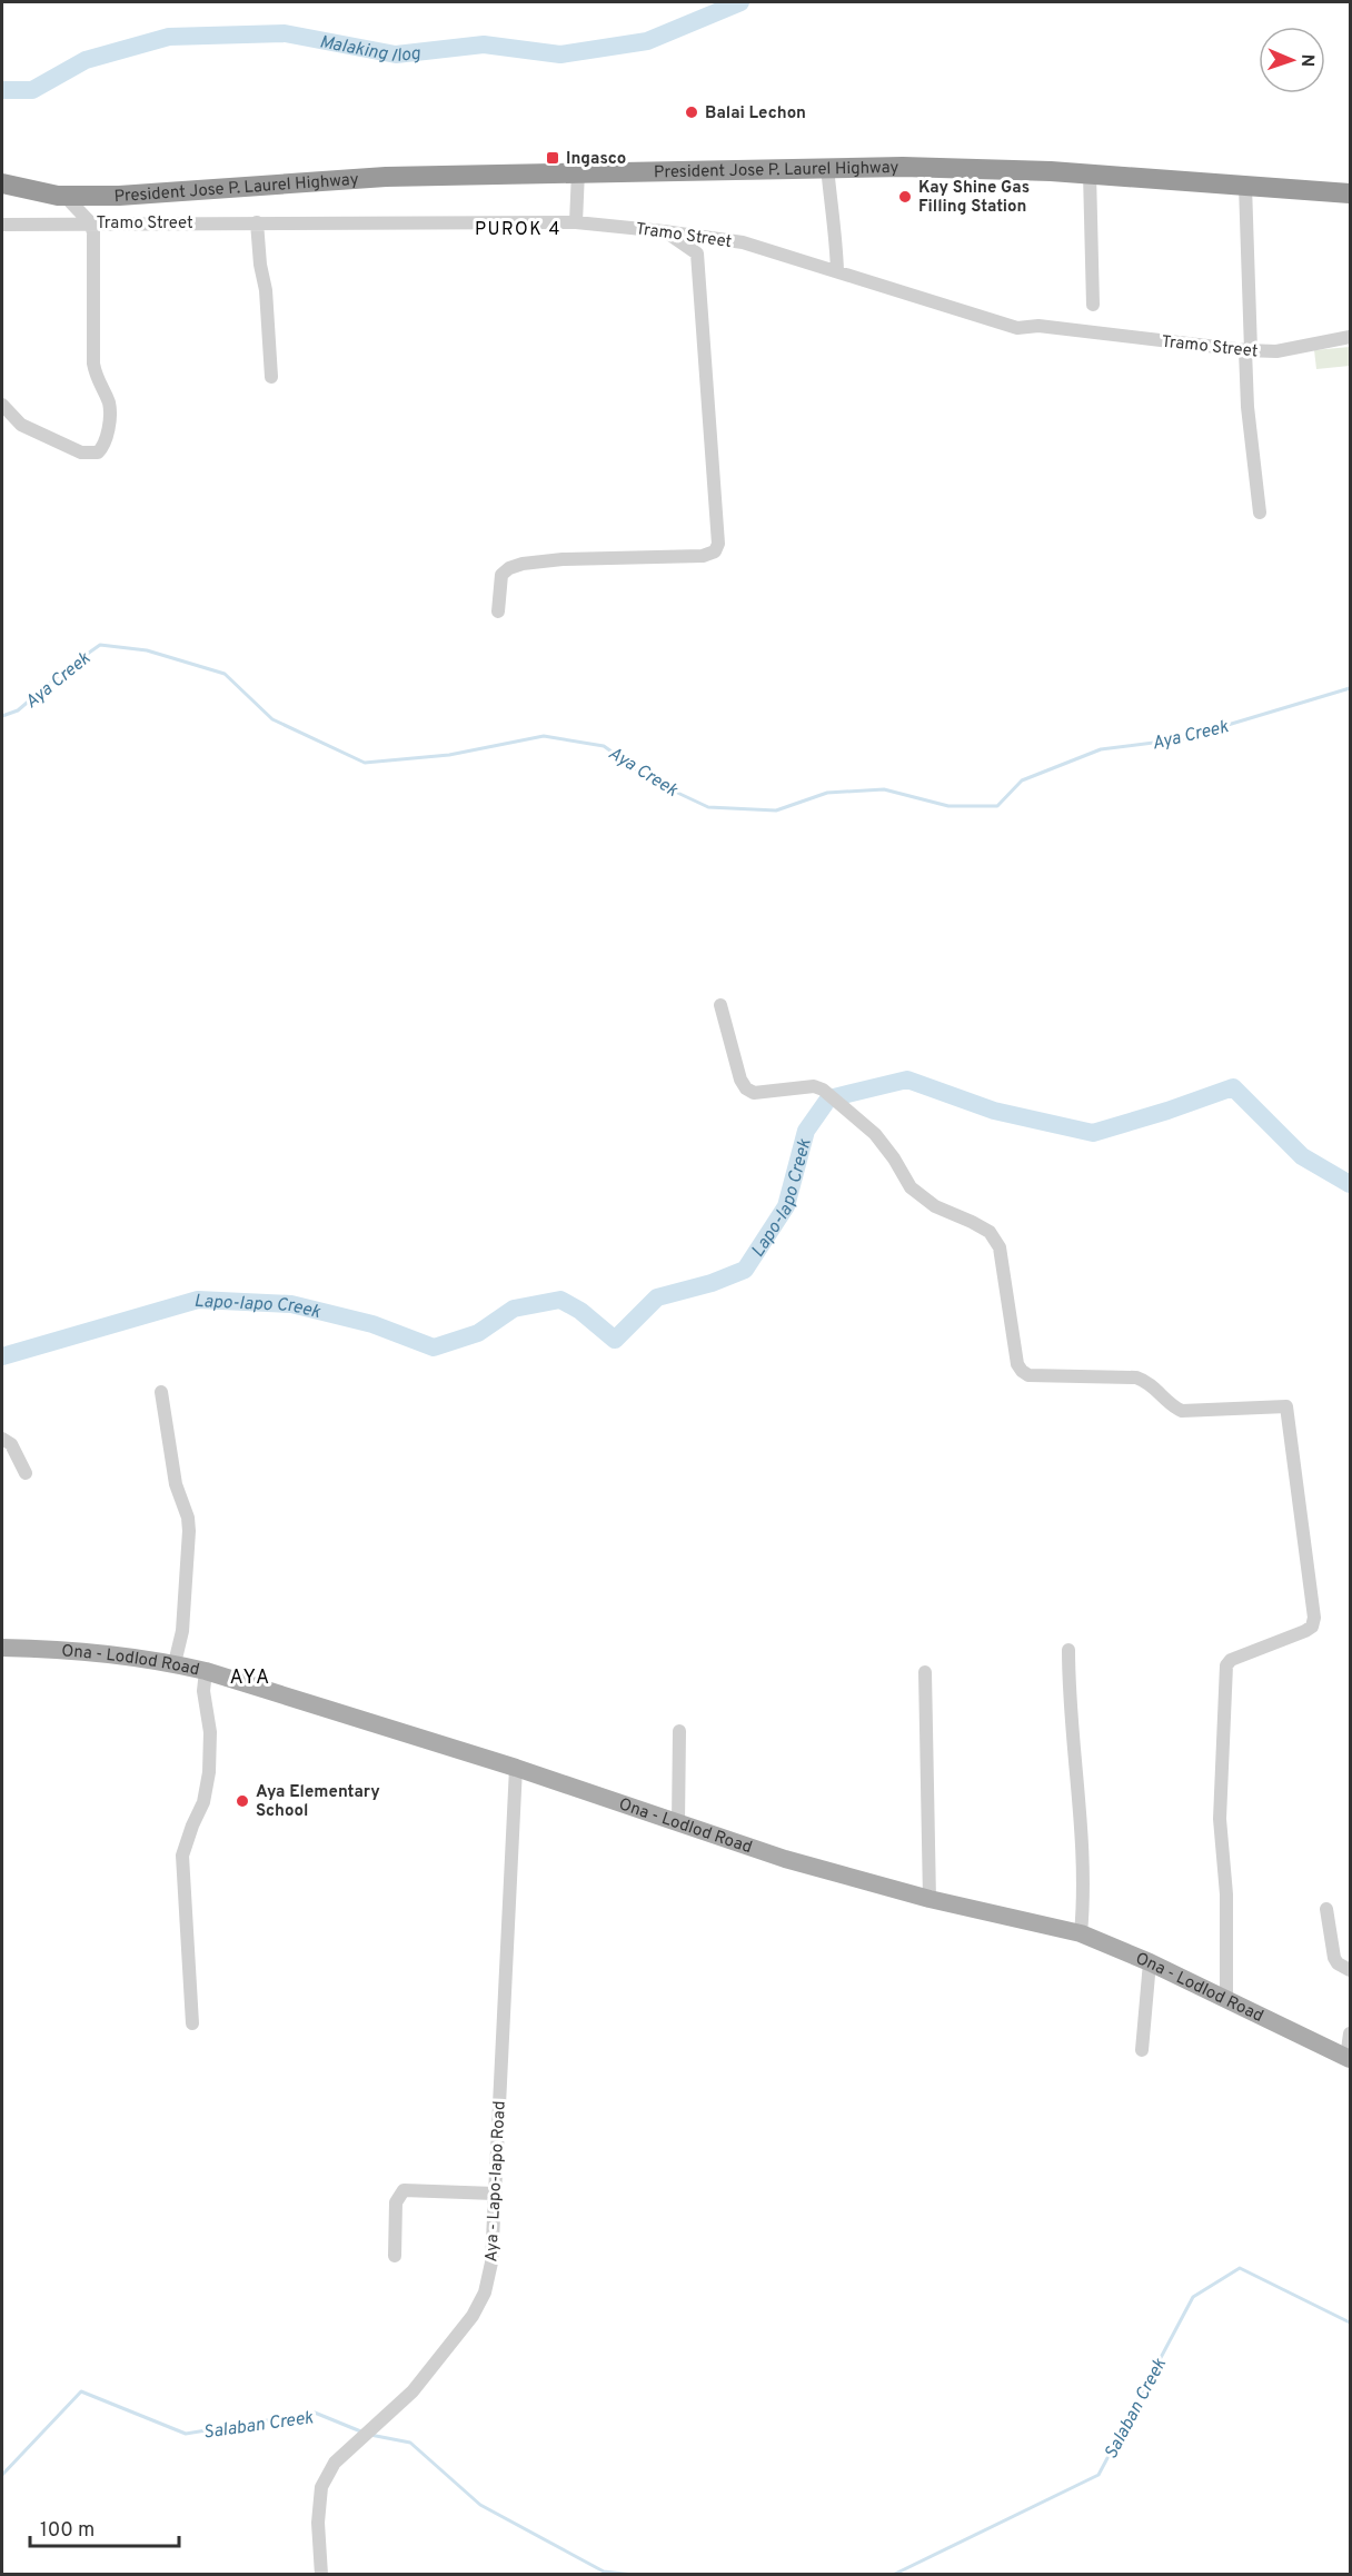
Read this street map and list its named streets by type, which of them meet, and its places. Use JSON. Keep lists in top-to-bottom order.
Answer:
{
  "streets": {
    "highway": ["President Jose P. Laurel Highway"],
    "main road": ["Ona - Lodlod Road"],
    "street": ["Tramo Street", "Aya - Lapo-lapo Road"]
  },
  "crossings": [
    ["Ona - Lodlod Road", "Aya - Lapo-lapo Road"]
  ],
  "districts": ["PUROK 4", "AYA"],
  "water": [
    "Malaking Ilog",
    "Aya Creek",
    "Lapo-lapo Creek",
    "Salaban Creek"
  ],
  "places": {
    "other": ["Balai Lechon", "Kay Shine Gas Filling Station", "Aya Elementary School"],
    "transit": ["Ingasco"]
  },
  "scale_bar": "100 m",
  "north": "right"
}
